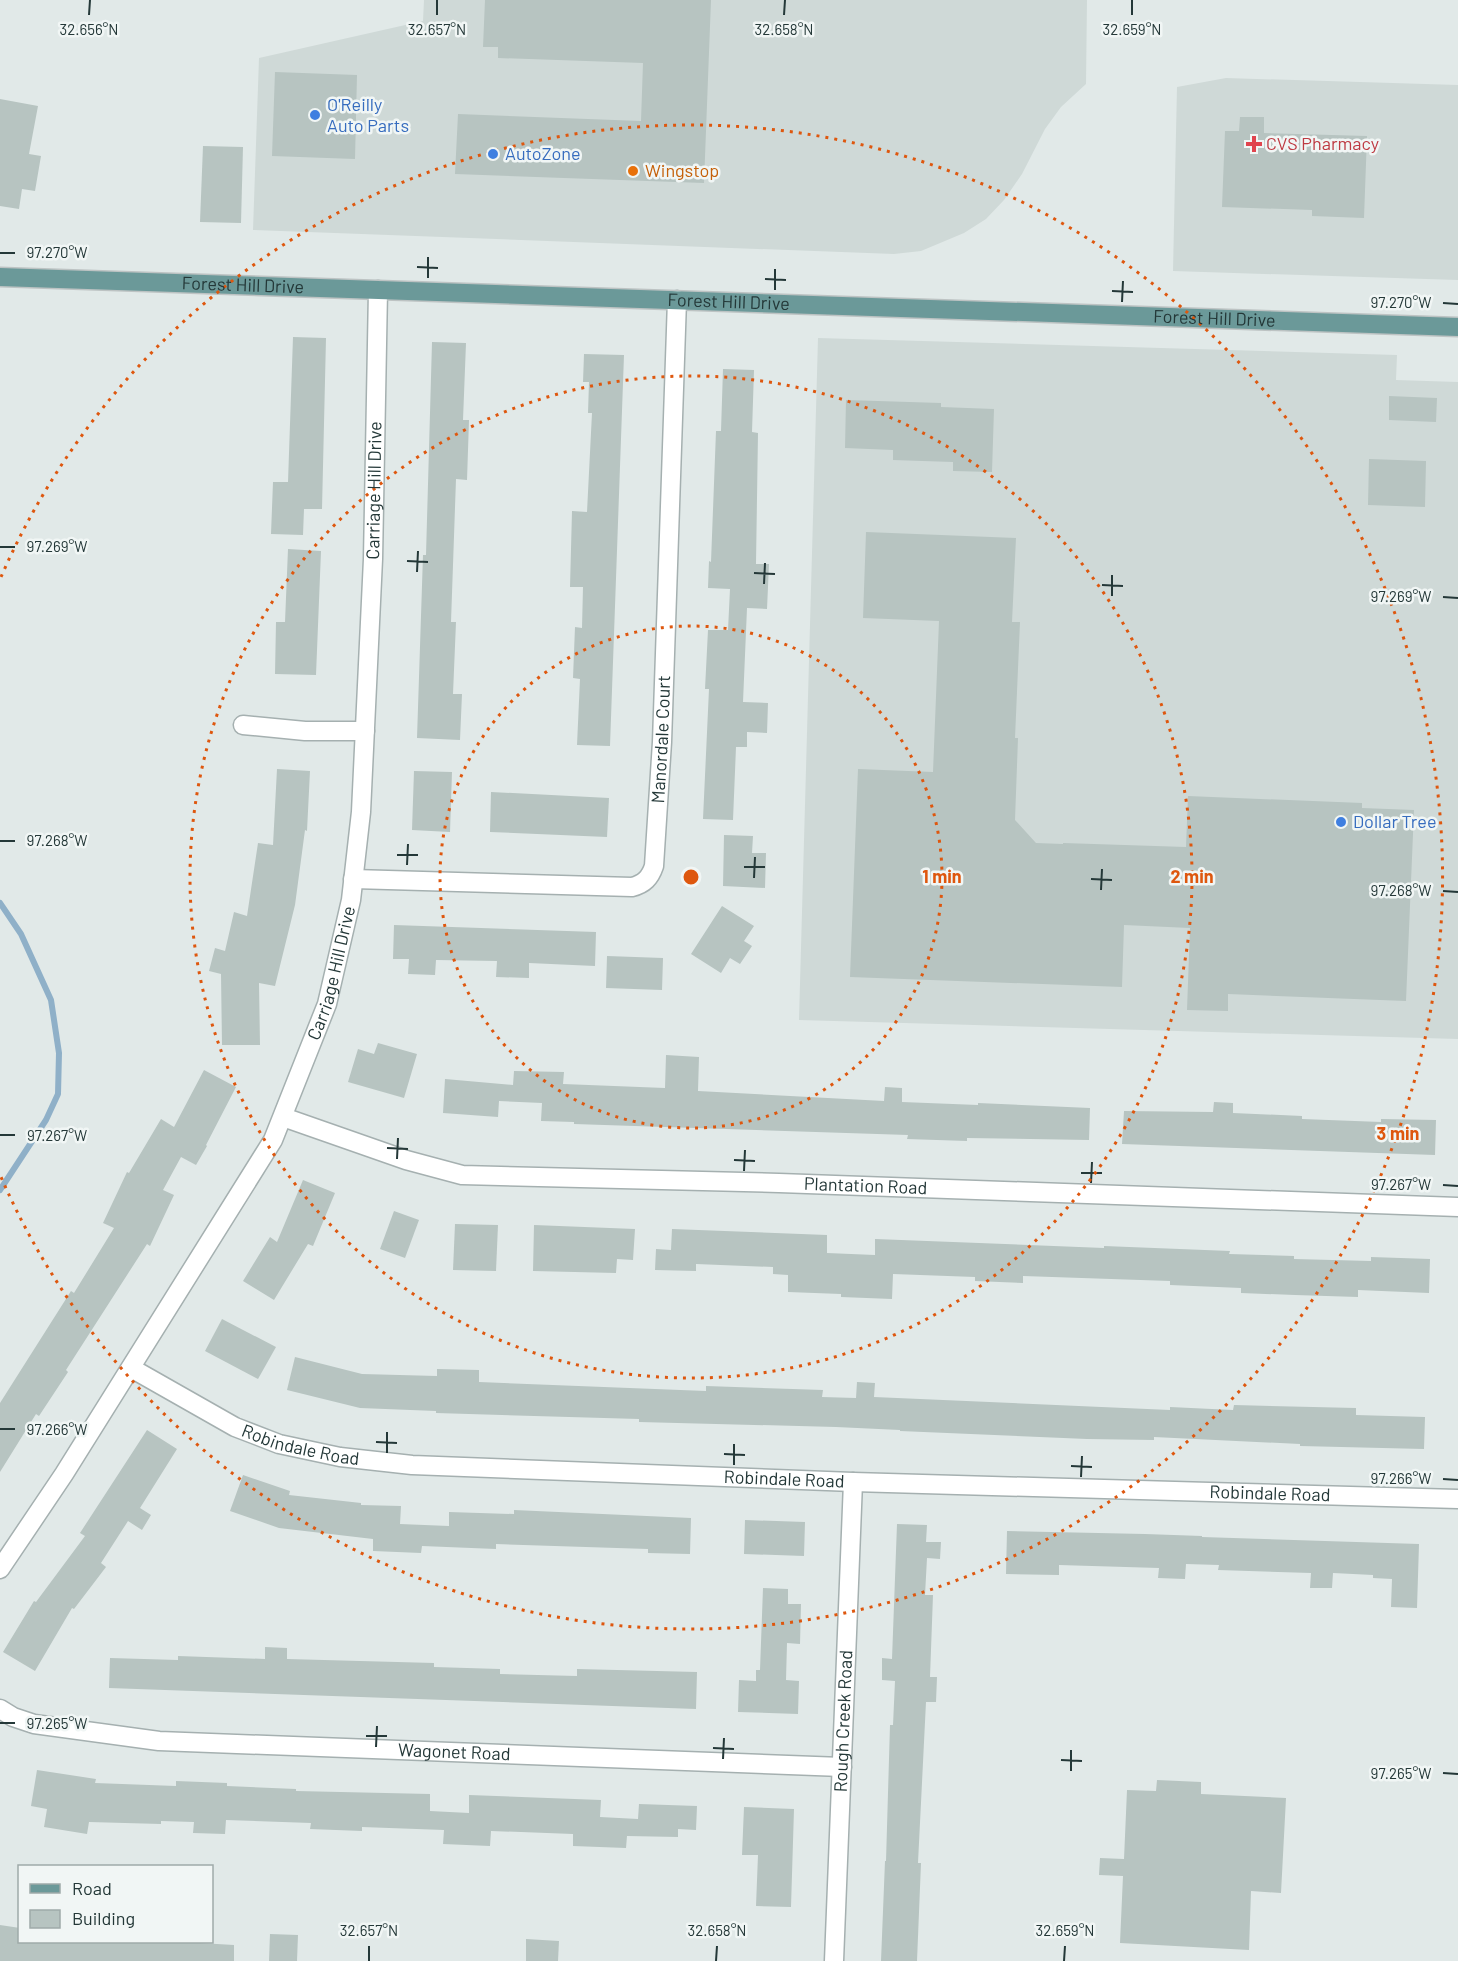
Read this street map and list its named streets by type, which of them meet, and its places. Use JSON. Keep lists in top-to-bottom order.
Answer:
{
  "streets": {
    "main road": ["Forest Hill Drive"],
    "street": [
      "Carriage Hill Drive",
      "Manordale Court",
      "Plantation Road",
      "Robindale Road",
      "Rough Creek Road",
      "Wagonet Road"
    ]
  },
  "crossings": [
    ["Forest Hill Drive", "Carriage Hill Drive"],
    ["Forest Hill Drive", "Manordale Court"],
    ["Carriage Hill Drive", "Manordale Court"],
    ["Carriage Hill Drive", "Plantation Road"],
    ["Carriage Hill Drive", "Robindale Road"],
    ["Robindale Road", "Rough Creek Road"],
    ["Rough Creek Road", "Wagonet Road"]
  ],
  "places": {
    "other": [
      "O'Reilly Auto Parts",
      "AutoZone",
      "Wingstop",
      "Dollar Tree"
    ],
    "health": ["CVS Pharmacy"]
  },
  "legend": ["Road", "Building"],
  "coordinates": [
    "32.656°N",
    "32.657°N",
    "32.658°N",
    "32.659°N",
    "97.270°W",
    "97.269°W",
    "97.268°W",
    "97.267°W",
    "97.266°W",
    "97.265°W"
  ],
  "rings": ["1 min", "2 min", "3 min"]
}
